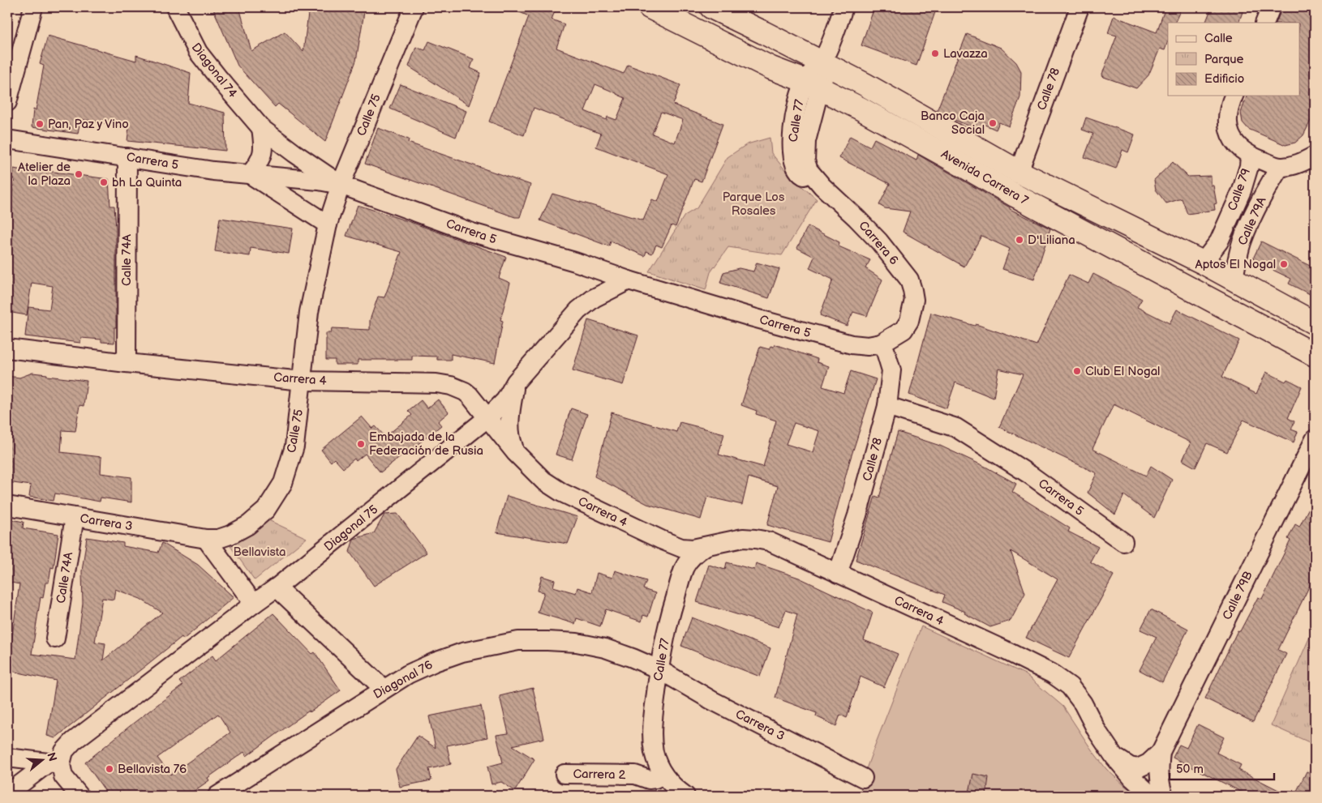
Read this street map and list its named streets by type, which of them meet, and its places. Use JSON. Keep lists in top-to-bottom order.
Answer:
{
  "streets": {
    "main road": ["Avenida Carrera 7"],
    "street": [
      "Diagonal 74",
      "Calle 78",
      "Calle 75",
      "Calle 77",
      "Carrera 5",
      "Calle 79",
      "Calle 79A",
      "Carrera 6",
      "Calle 74A",
      "Carrera 4",
      "Carrera 3",
      "Diagonal 75",
      "Calle 79B",
      "Diagonal 76",
      "Carrera 2"
    ]
  },
  "crossings": [
    ["Diagonal 74", "Calle 75"],
    ["Diagonal 74", "Carrera 5"],
    ["Calle 78", "Carrera 5"],
    ["Calle 78", "Avenida Carrera 7"],
    ["Calle 78", "Carrera 4"],
    ["Calle 75", "Carrera 5"],
    ["Calle 75", "Carrera 4"],
    ["Calle 75", "Carrera 3"],
    ["Calle 77", "Avenida Carrera 7"],
    ["Calle 77", "Carrera 6"],
    ["Calle 77", "Carrera 4"],
    ["Calle 77", "Carrera 3"],
    ["Calle 77", "Diagonal 76"],
    ["Calle 77", "Carrera 2"],
    ["Carrera 5", "Carrera 6"],
    ["Carrera 5", "Calle 74A"],
    ["Carrera 5", "Diagonal 75"],
    ["Avenida Carrera 7", "Calle 79"],
    ["Avenida Carrera 7", "Calle 79A"],
    ["Calle 74A", "Carrera 4"],
    ["Calle 74A", "Carrera 3"],
    ["Carrera 4", "Diagonal 75"],
    ["Carrera 4", "Calle 79B"],
    ["Carrera 3", "Diagonal 76"]
  ],
  "parks": ["Parque Los Rosales", "Bellavista"],
  "places": [
    "Lavazza",
    "Banco Caja Social",
    "Pan, Paz y Vino",
    "Atelier de la Plaza",
    "bh La Quinta",
    "D'Liliana",
    "Aptos El Nogal",
    "Club El Nogal",
    "Embajada de la Federación de Rusia",
    "Bellavista 76"
  ],
  "legend": ["Calle", "Parque", "Edificio"],
  "scale_bar": "50 m",
  "north": "right"
}
